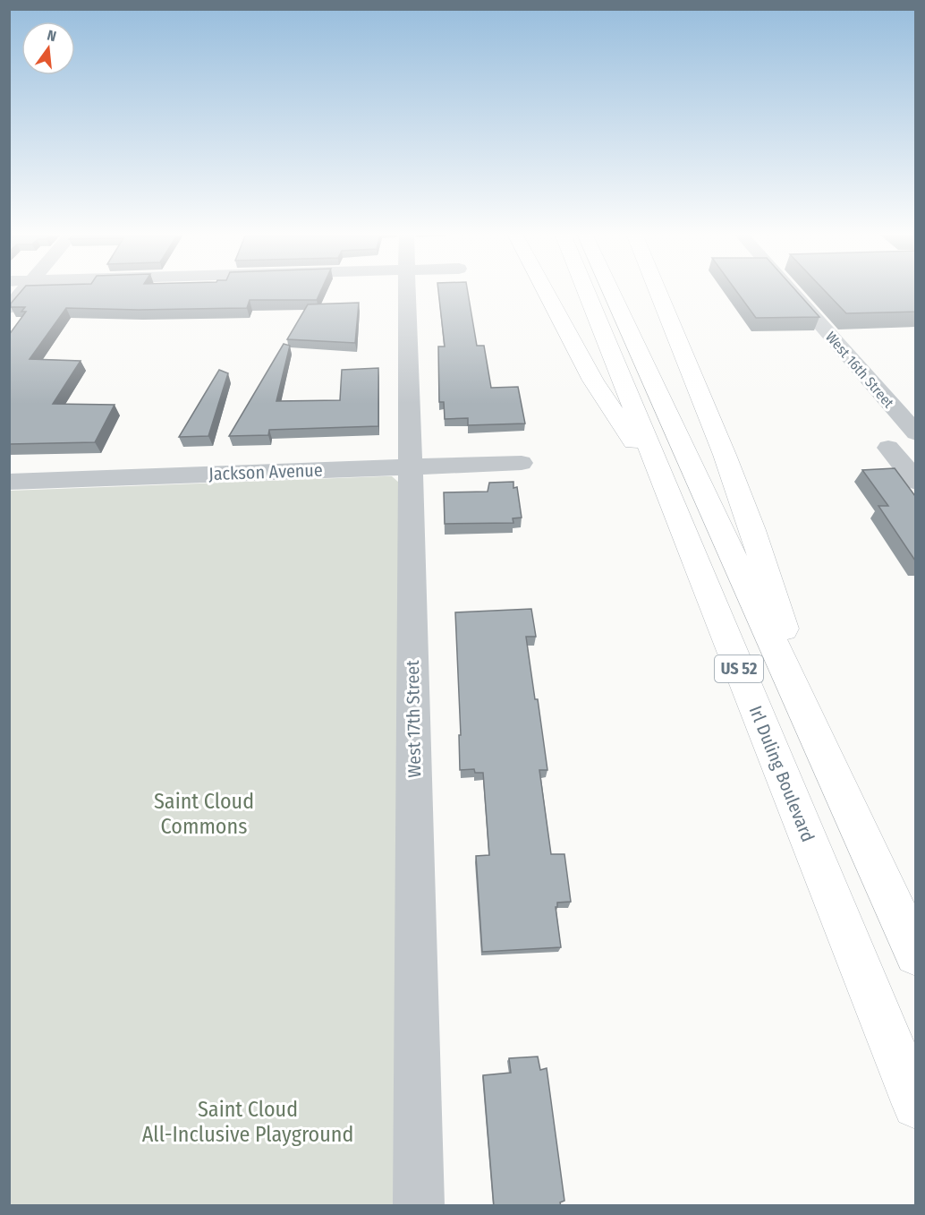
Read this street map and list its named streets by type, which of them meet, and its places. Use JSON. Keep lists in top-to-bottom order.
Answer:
{
  "streets": {
    "highway": ["US 52", "Irl Duling Boulevard"],
    "street": ["West 16th Street", "Jackson Avenue", "West 17th Street"]
  },
  "crossings": [
    ["Jackson Avenue", "West 17th Street"]
  ],
  "parks": ["Saint Cloud Commons", "Saint Cloud All-Inclusive Playground"],
  "north": "top"
}
